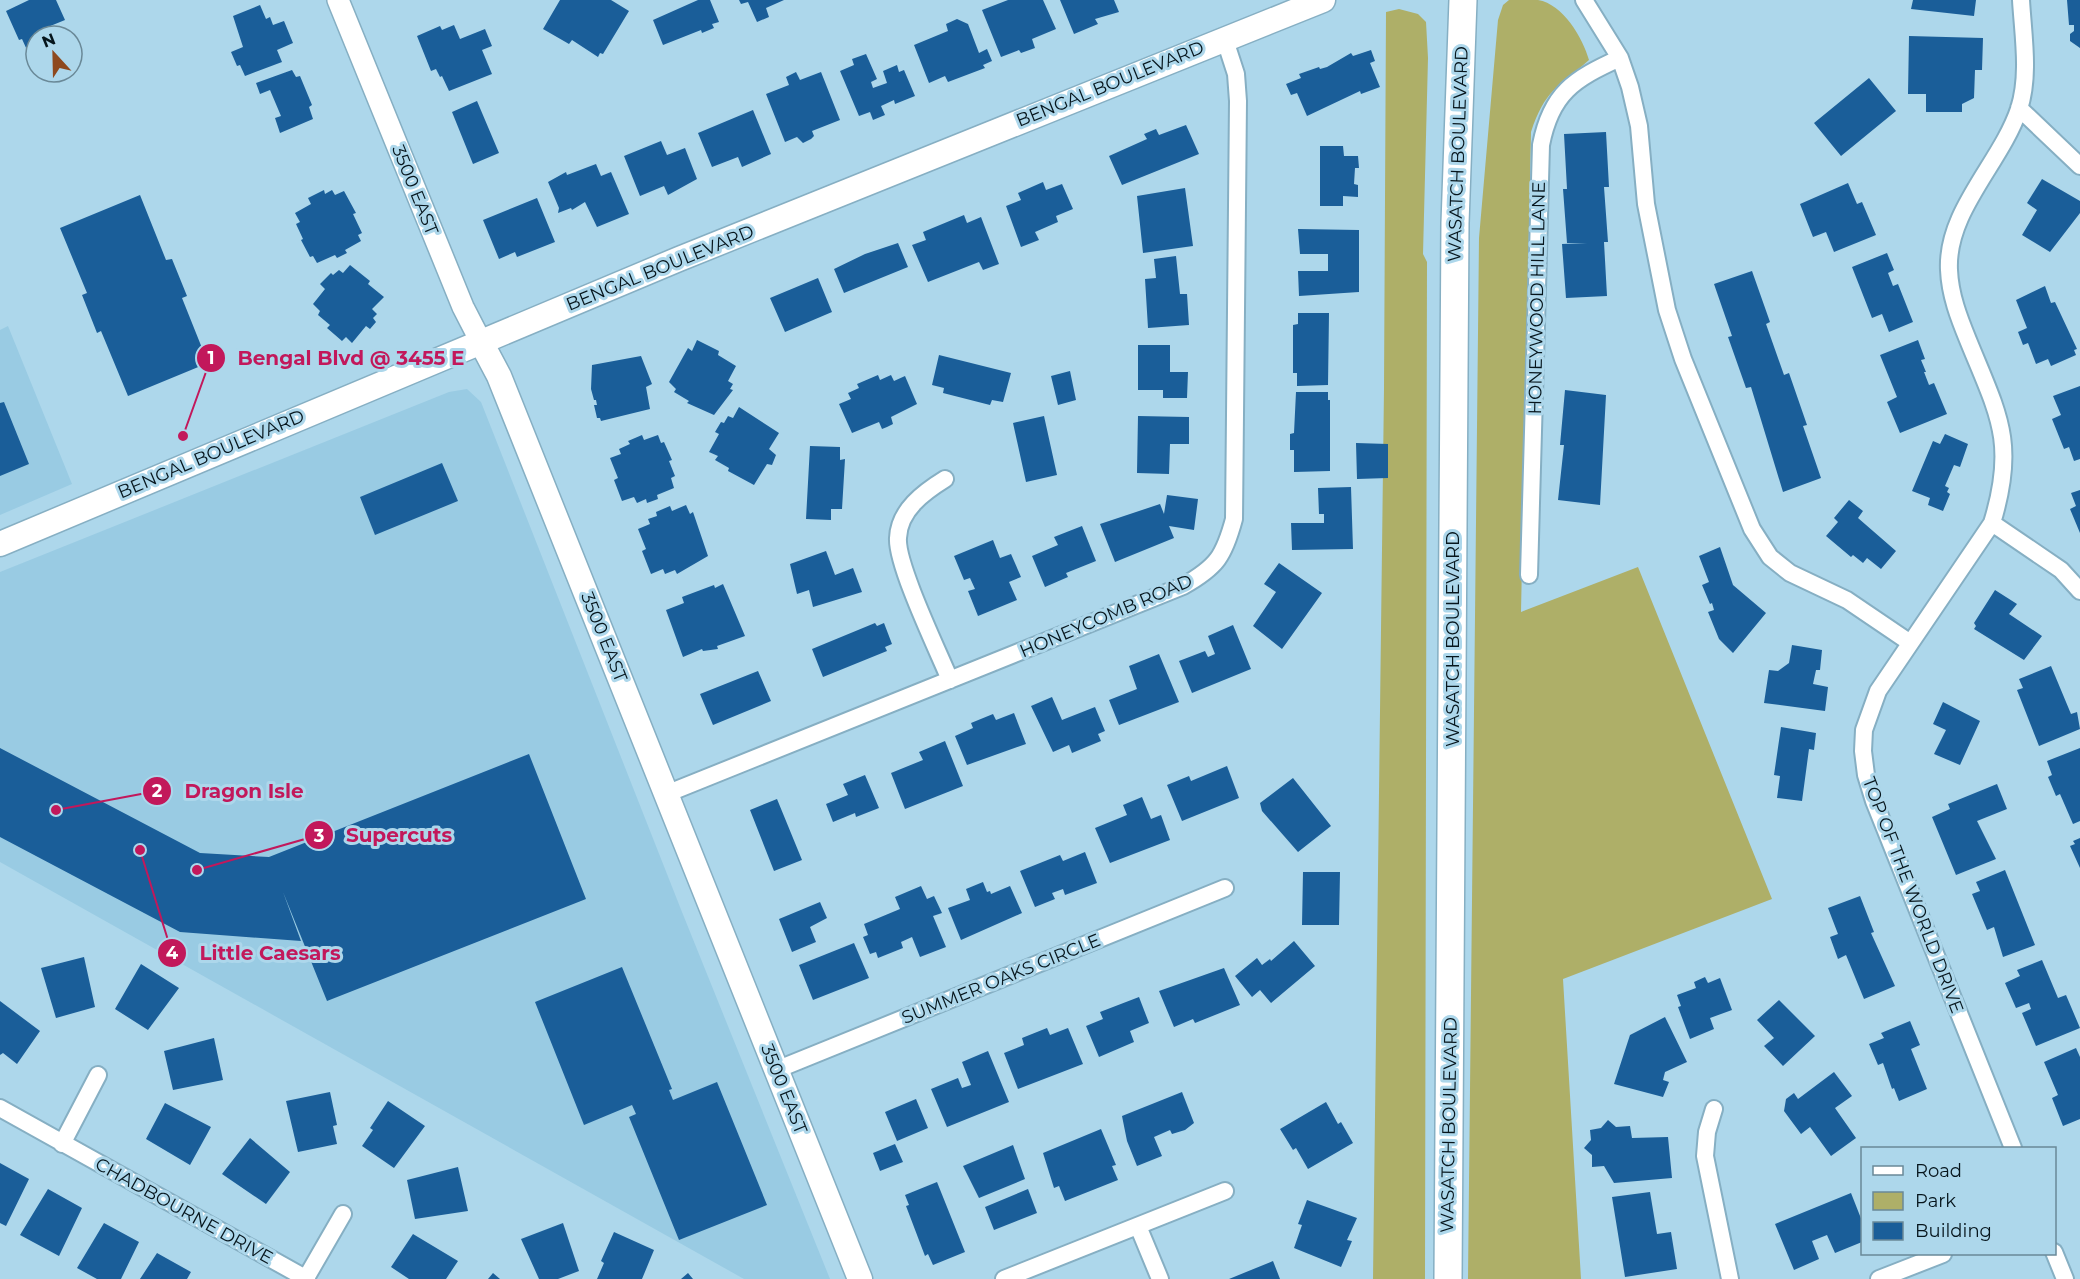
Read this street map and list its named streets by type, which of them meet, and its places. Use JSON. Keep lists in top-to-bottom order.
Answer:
{
  "streets": {
    "main road": ["BENGAL BOULEVARD", "WASATCH BOULEVARD", "3500 EAST"],
    "street": [
      "HONEYWOOD HILL LANE",
      "HONEYCOMB ROAD",
      "TOP OF THE WORLD DRIVE",
      "SUMMER OAKS CIRCLE",
      "CHADBOURNE DRIVE"
    ]
  },
  "crossings": [
    ["BENGAL BOULEVARD", "3500 EAST"],
    ["BENGAL BOULEVARD", "HONEYCOMB ROAD"],
    ["3500 EAST", "HONEYCOMB ROAD"],
    ["3500 EAST", "SUMMER OAKS CIRCLE"]
  ],
  "places": [
    "Bengal Blvd @ 3455 E",
    "Dragon Isle",
    "Little Caesars",
    "Supercuts"
  ],
  "legend": ["Road", "Park", "Building"],
  "north": "top"
}
